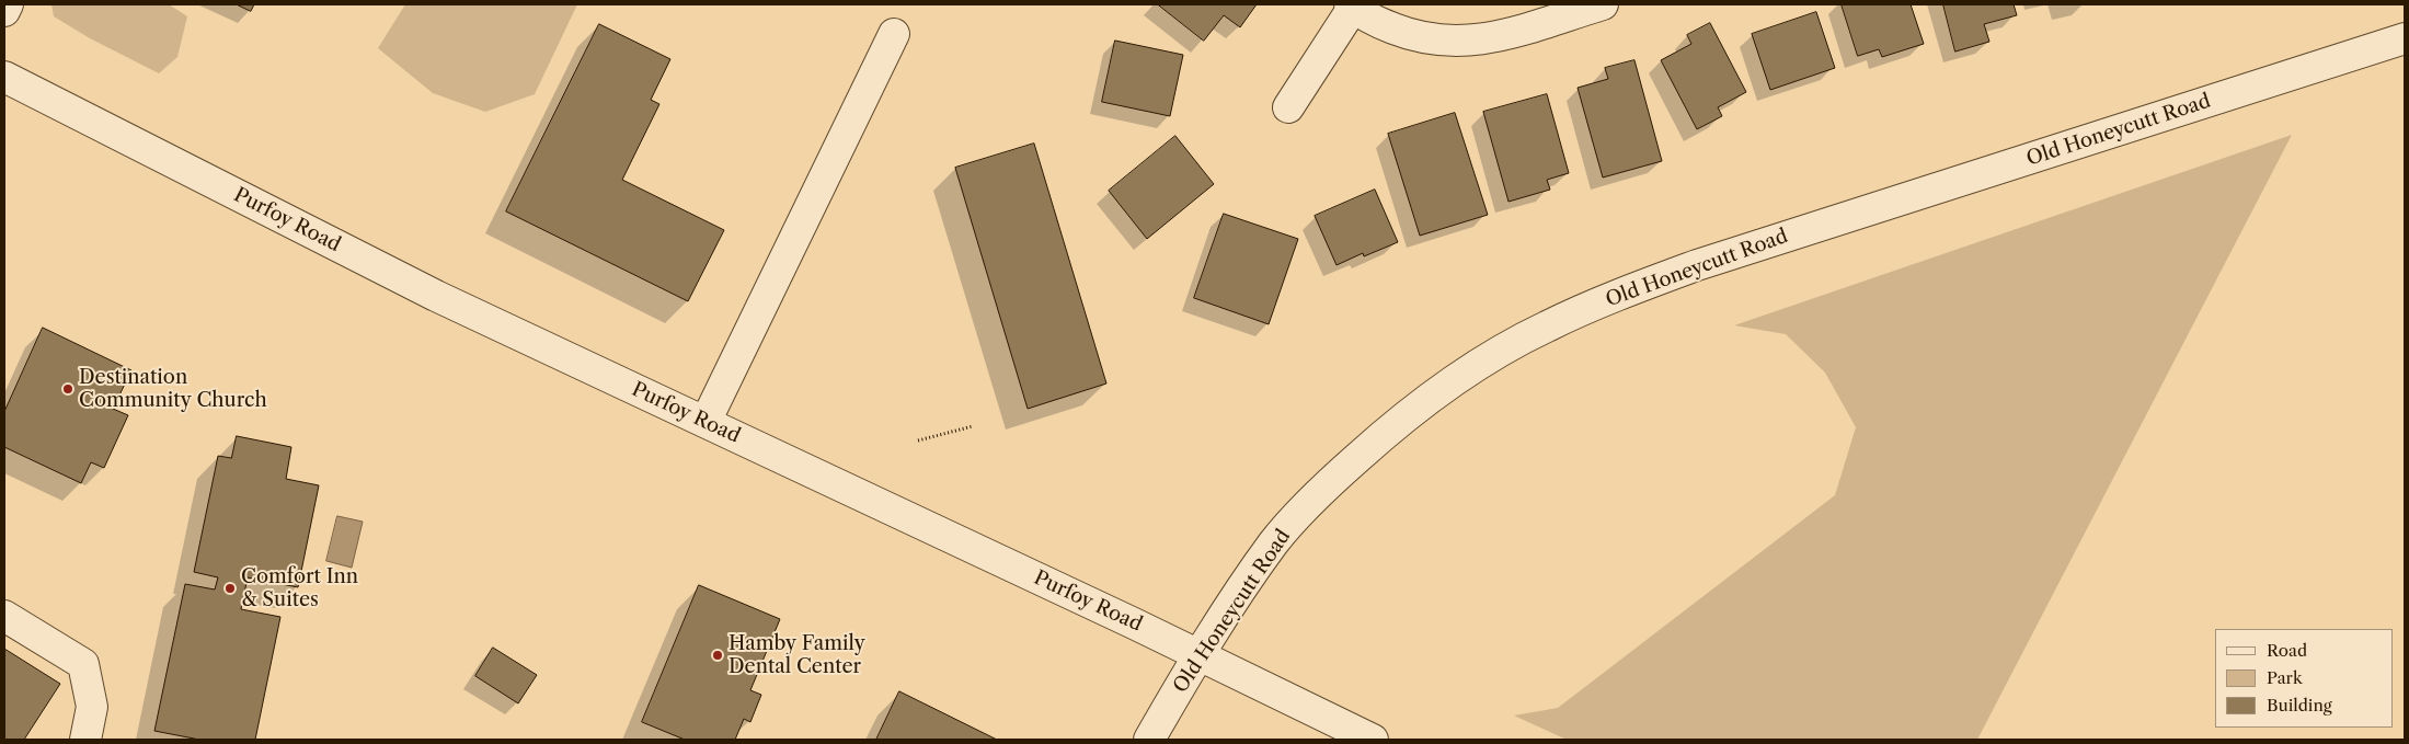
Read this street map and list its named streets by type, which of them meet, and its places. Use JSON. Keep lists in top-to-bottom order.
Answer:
{
  "streets": {
    "street": ["Old Honeycutt Road", "Purfoy Road"]
  },
  "crossings": [
    ["Old Honeycutt Road", "Purfoy Road"]
  ],
  "places": ["Destination Community Church", "Comfort Inn & Suites", "Hamby Family Dental Center"],
  "legend": ["Road", "Park", "Building"]
}
